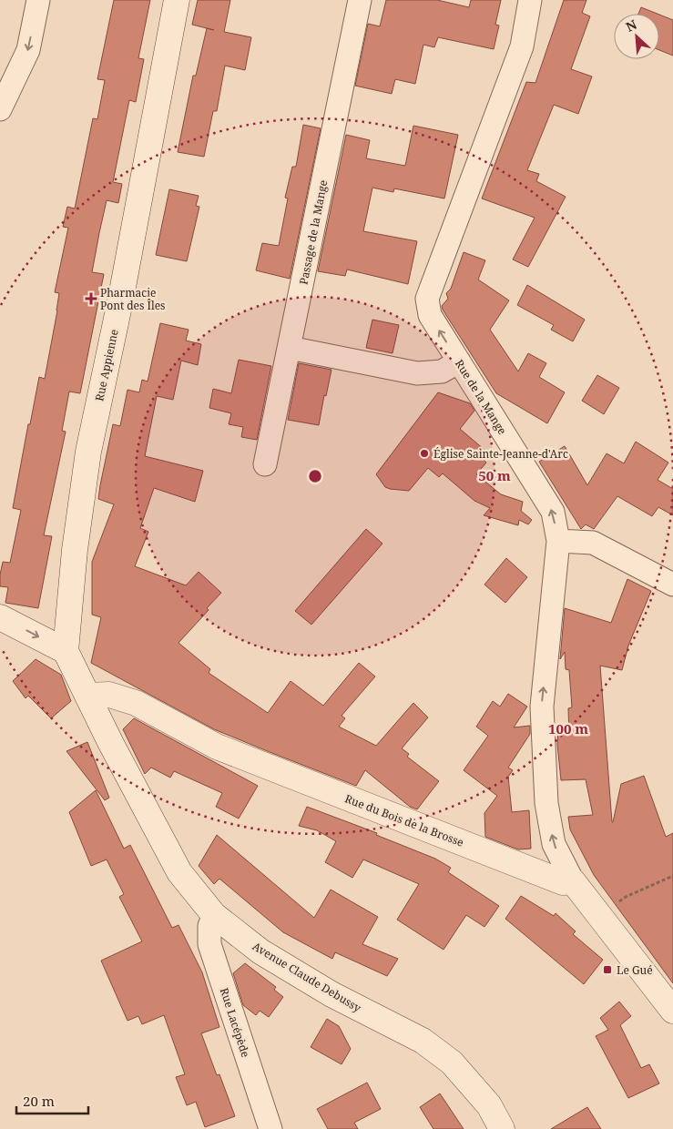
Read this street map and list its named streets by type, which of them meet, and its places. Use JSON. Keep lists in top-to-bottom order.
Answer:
{
  "streets": {
    "main road": ["Rue Appienne", "Rue du Bois de la Brosse", "Avenue Claude Debussy"],
    "street": ["Passage de la Mange", "Rue de la Mange", "Rue Lacépède"]
  },
  "crossings": [
    ["Rue Appienne", "Avenue Claude Debussy"],
    ["Rue de la Mange", "Rue du Bois de la Brosse"],
    ["Rue du Bois de la Brosse", "Avenue Claude Debussy"],
    ["Avenue Claude Debussy", "Rue Lacépède"]
  ],
  "one_way": ["Rue de la Mange"],
  "places": {
    "health": ["Pharmacie Pont des Îles"],
    "other": ["Église Sainte-Jeanne-d'Arc"],
    "transit": ["Le Gué"]
  },
  "scale_bar": "20 m",
  "north": "top left",
  "rings": ["50 m", "100 m"]
}
